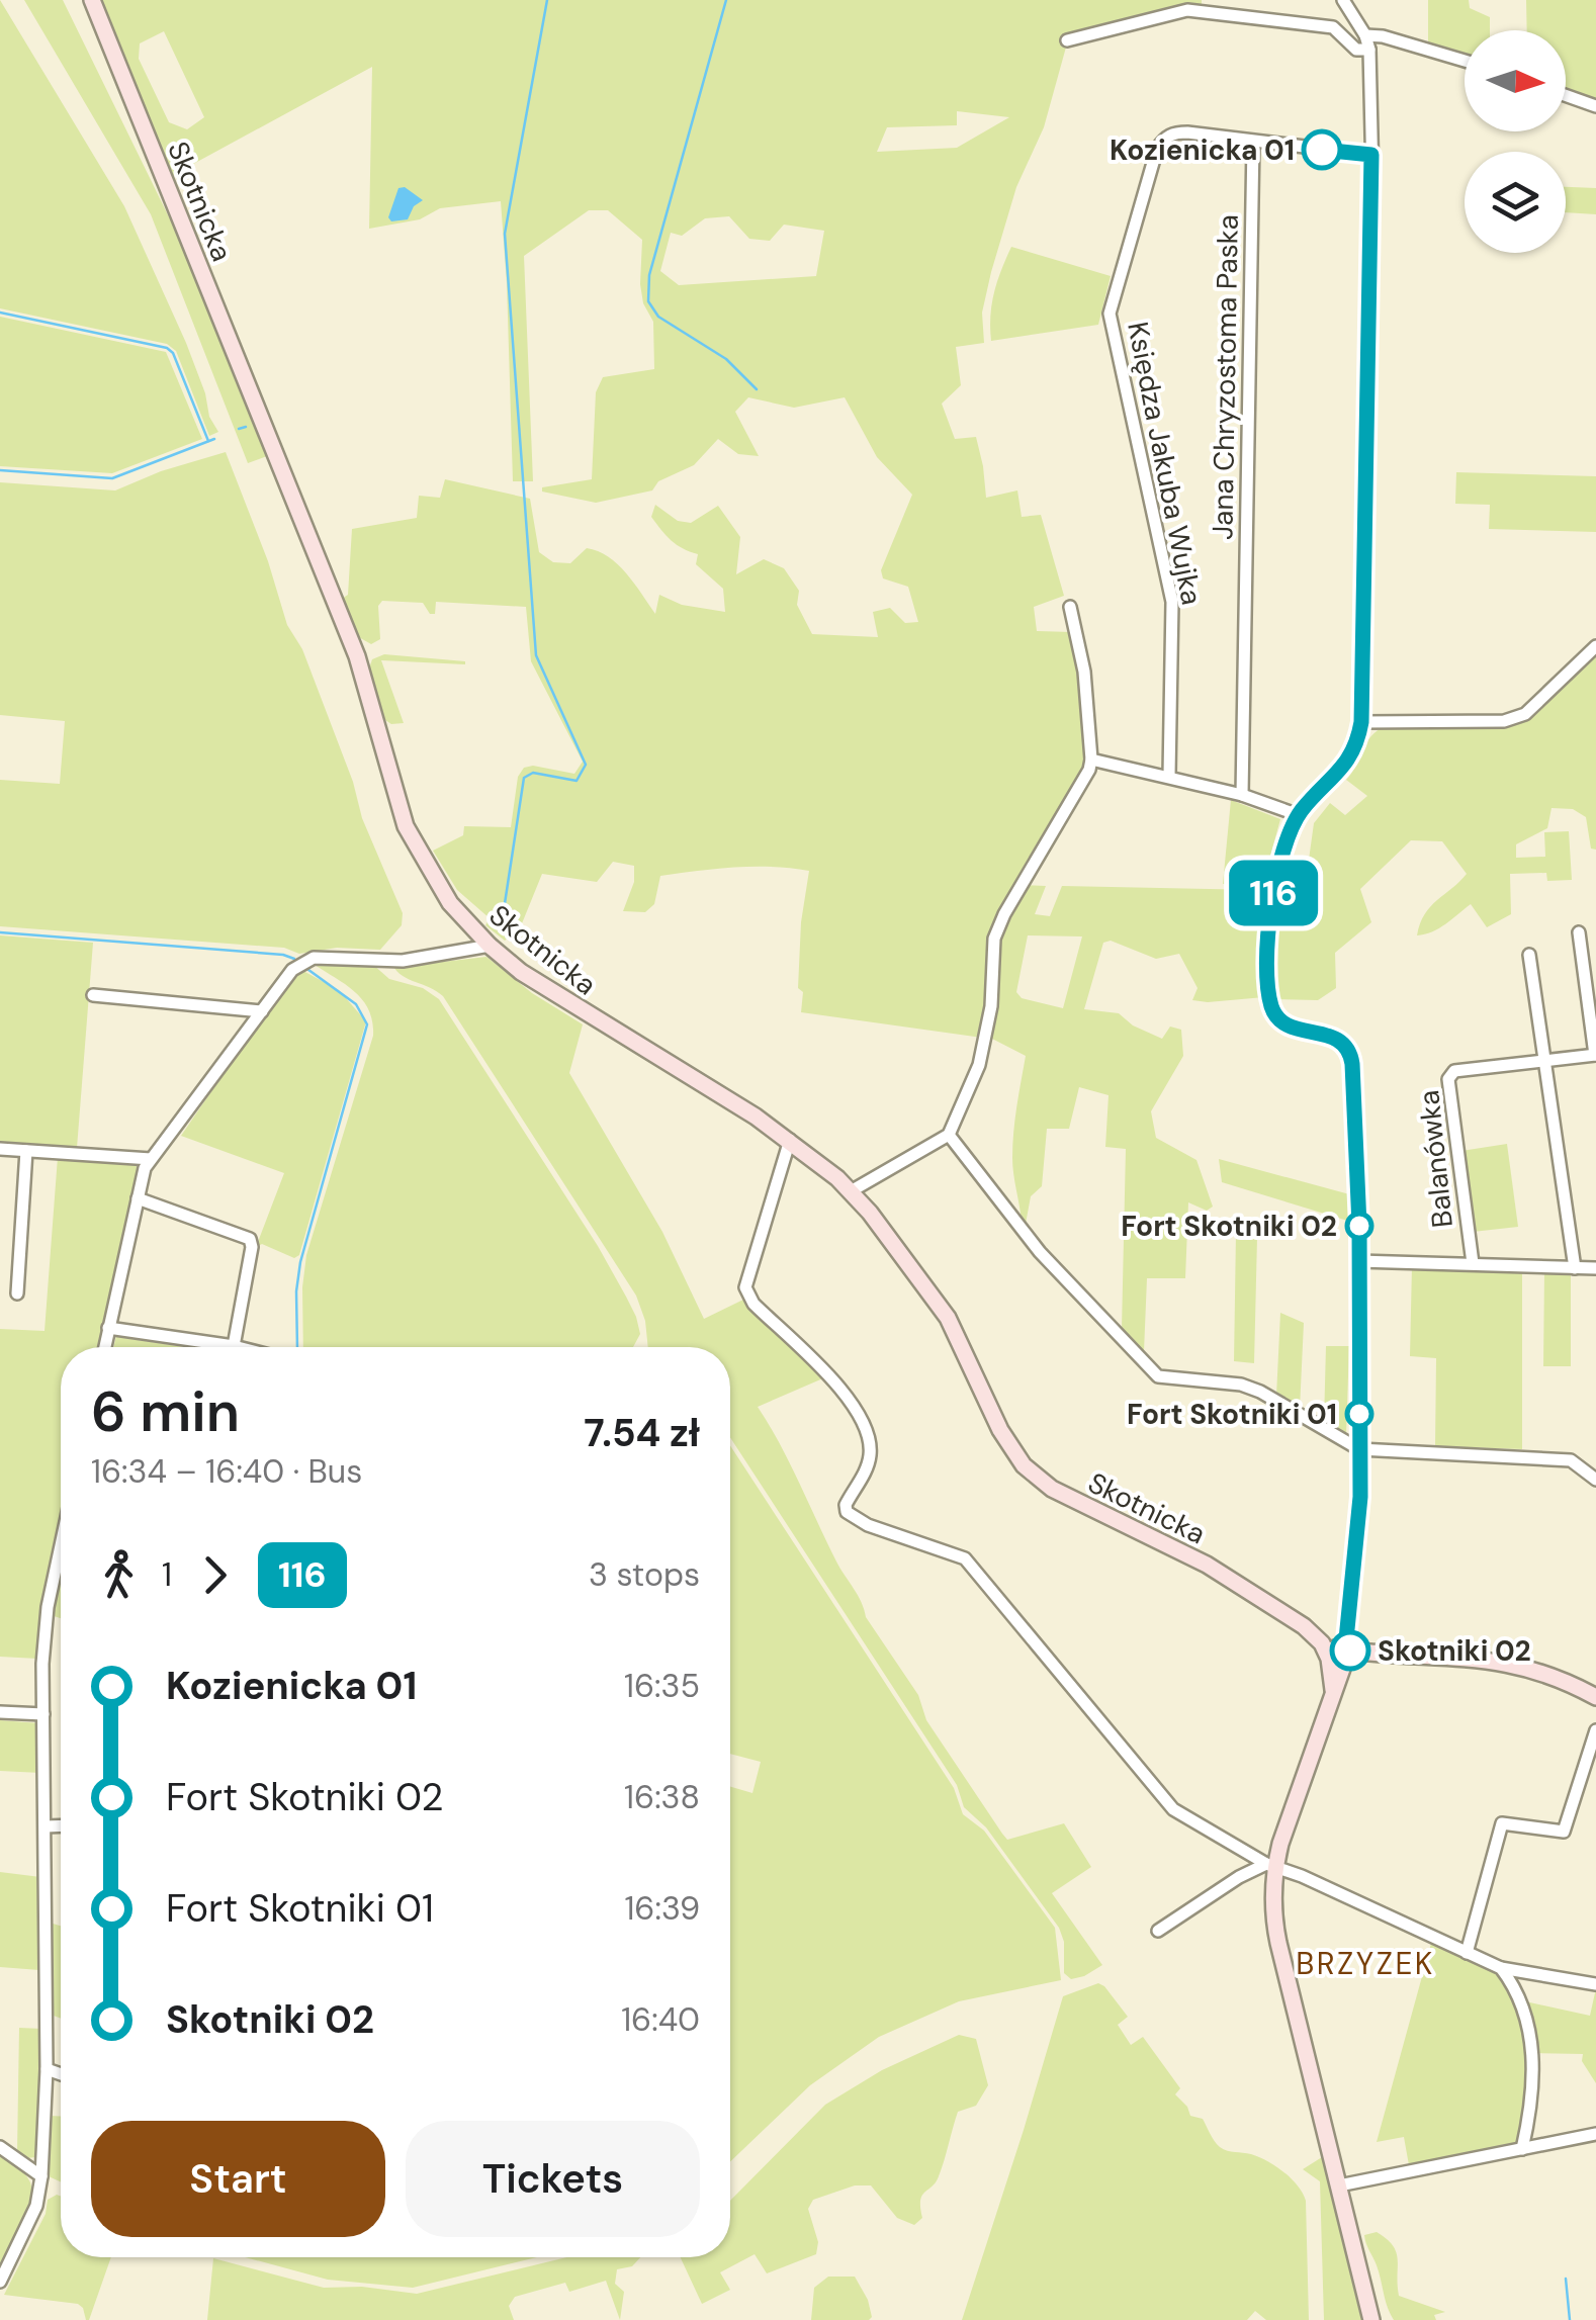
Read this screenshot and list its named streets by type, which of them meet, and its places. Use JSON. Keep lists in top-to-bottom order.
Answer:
{
  "streets": {
    "main road": ["Skotnicka"],
    "street": ["Jana Chryzostoma Paska", "Księdza Jakuba Wujka", "Balanówka"]
  },
  "crossings": [
    ["Jana Chryzostoma Paska", "Księdza Jakuba Wujka"]
  ],
  "districts": ["BRZYZEK"],
  "places": [
    "Kozienicka 01",
    "Fort Skotniki 02",
    "Fort Skotniki 01",
    "Skotniki 02"
  ],
  "lines": ["bus line 116"],
  "north": "right",
  "page": {
    "on_map": "116",
    "heading": ["6 min", "16:34 – 16:40 · Bus", "7.54 zł"],
    "legs": ["1", "116", "3 stops"],
    "list": [
      {
        "name": "Kozienicka 01",
        "value": "16:35"
      },
      {
        "name": "Fort Skotniki 02",
        "value": "16:38"
      },
      {
        "name": "Fort Skotniki 01",
        "value": "16:39"
      },
      {
        "name": "Skotniki 02",
        "value": "16:40"
      }
    ],
    "buttons": ["Start", "Tickets"]
  }
}
